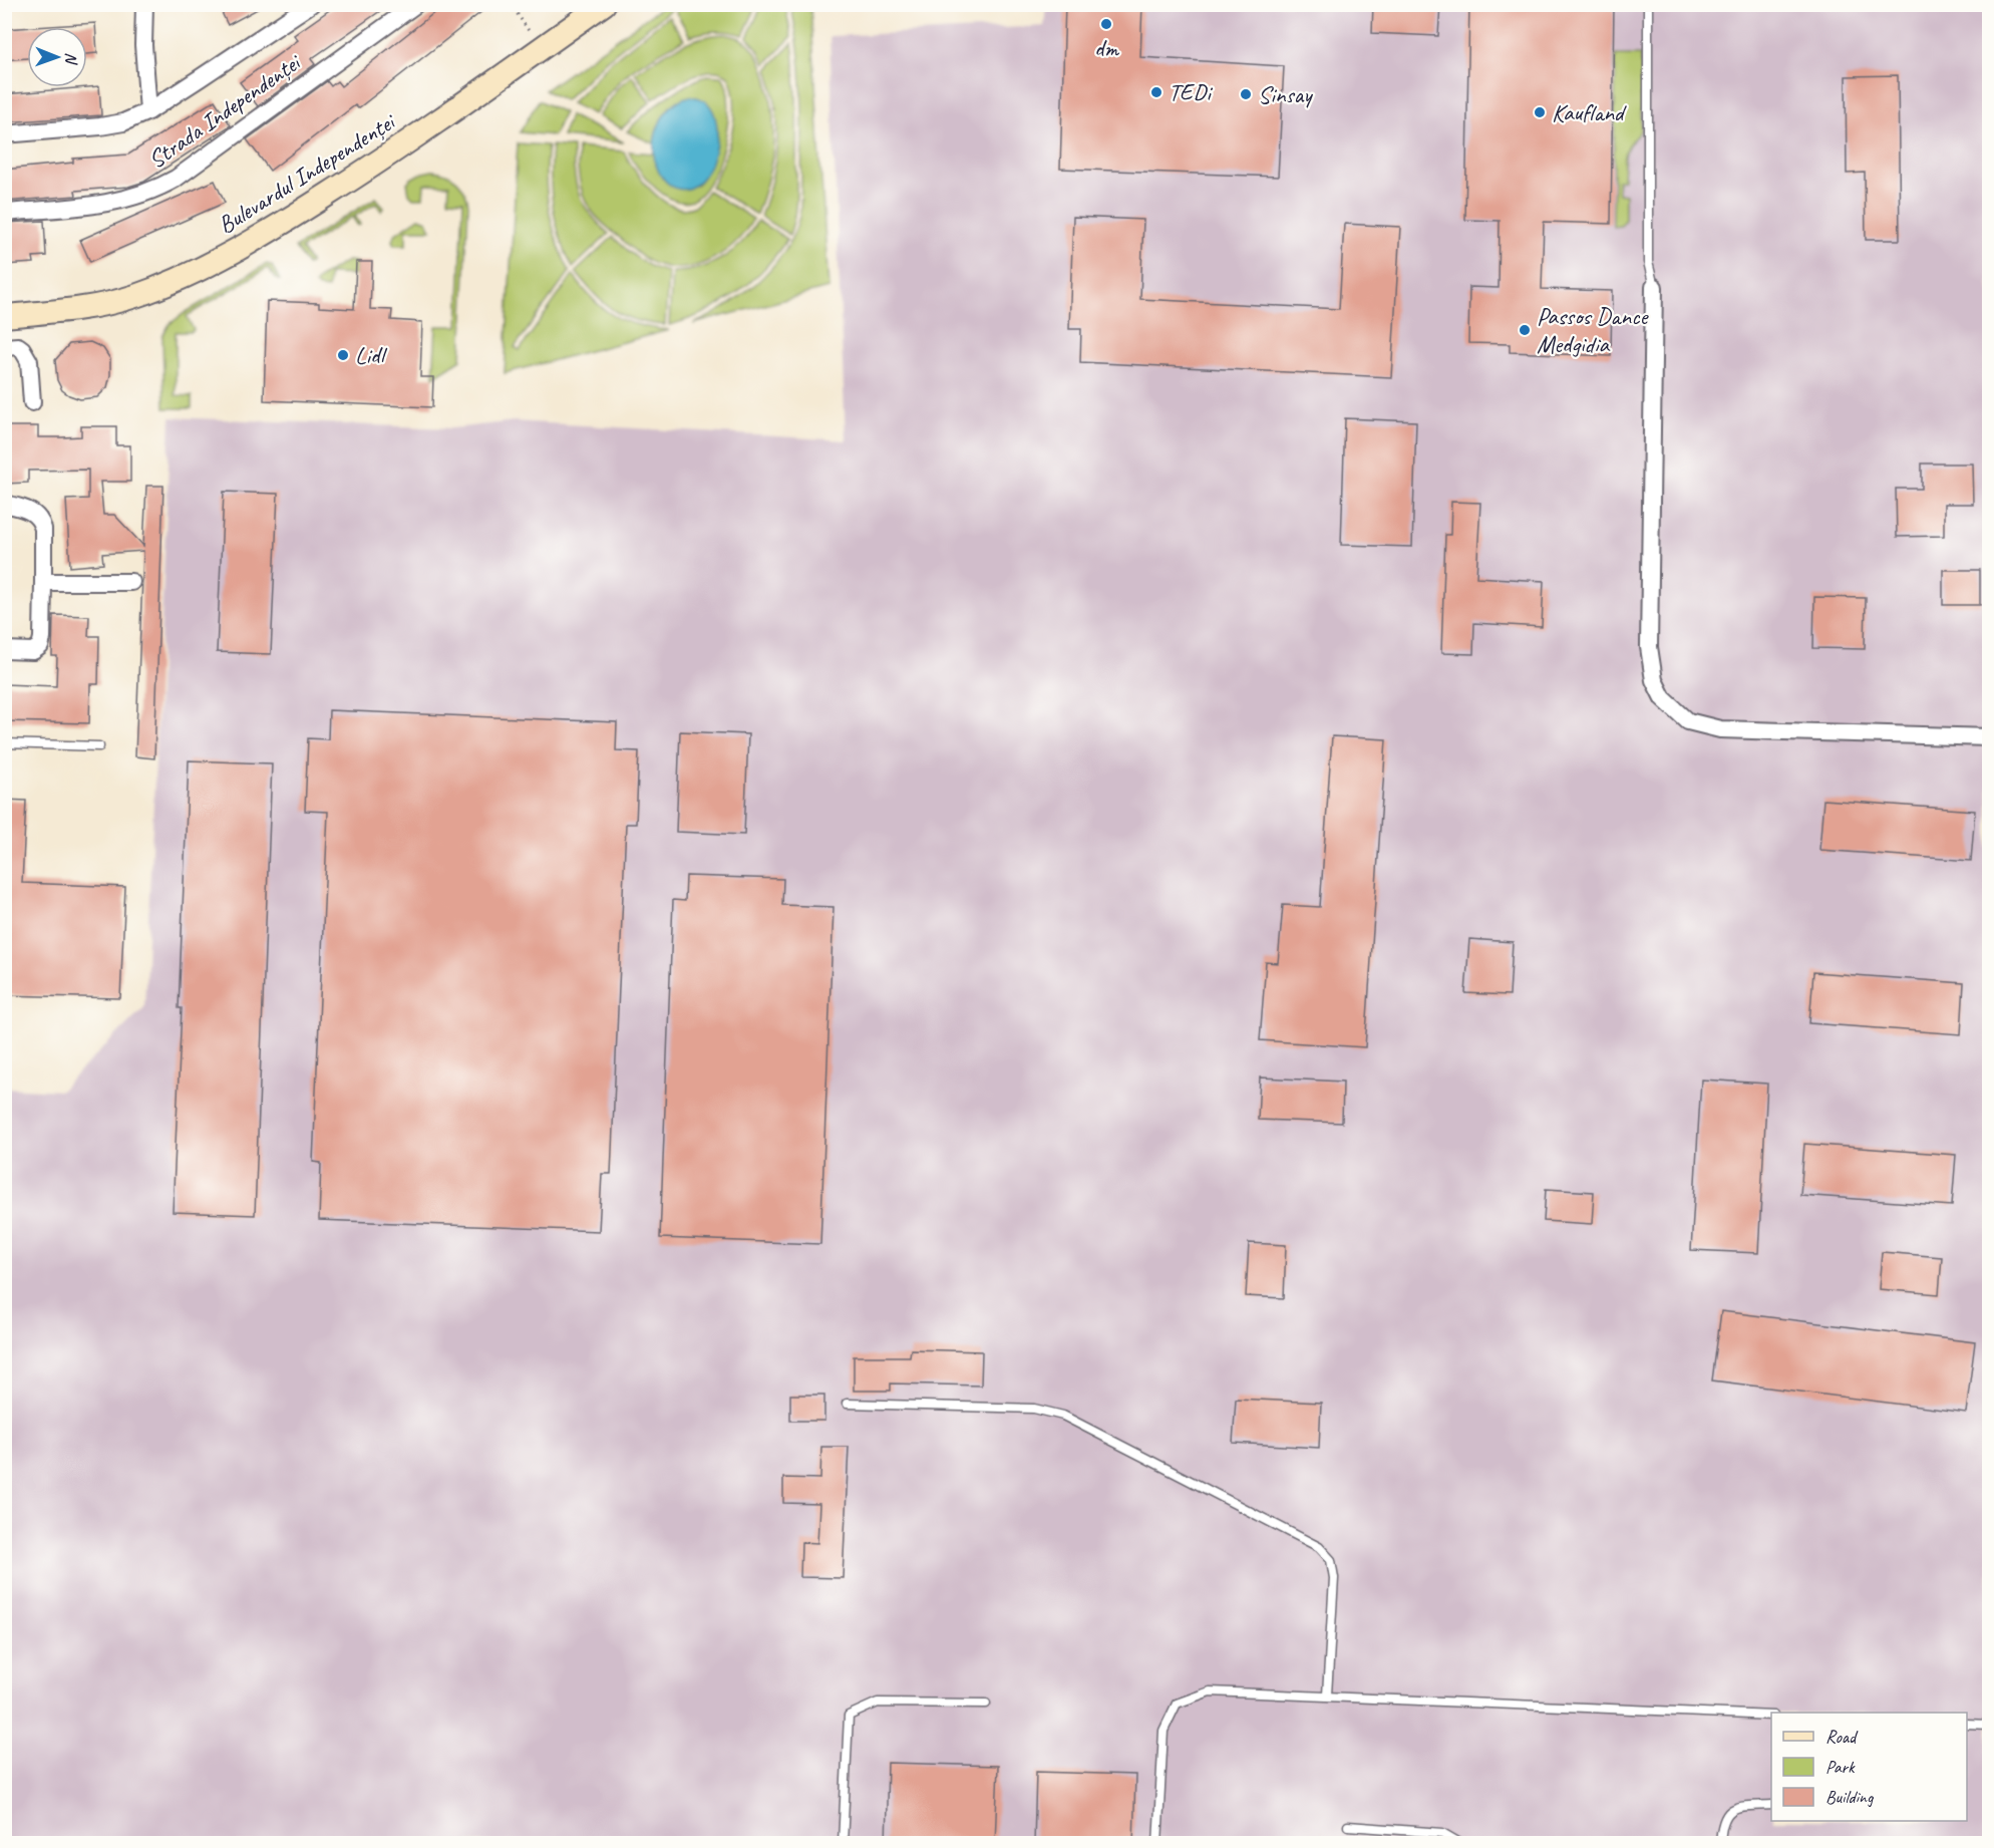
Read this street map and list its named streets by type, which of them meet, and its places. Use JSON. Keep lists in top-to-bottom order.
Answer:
{
  "streets": {
    "main road": ["Bulevardul Independenței"],
    "street": ["Strada Independenței"]
  },
  "places": [
    "dm",
    "TEDi",
    "Sinsay",
    "Kaufland",
    "Passos Dance Medgidia",
    "Lidl"
  ],
  "legend": ["Road", "Park", "Building"],
  "north": "right"
}
